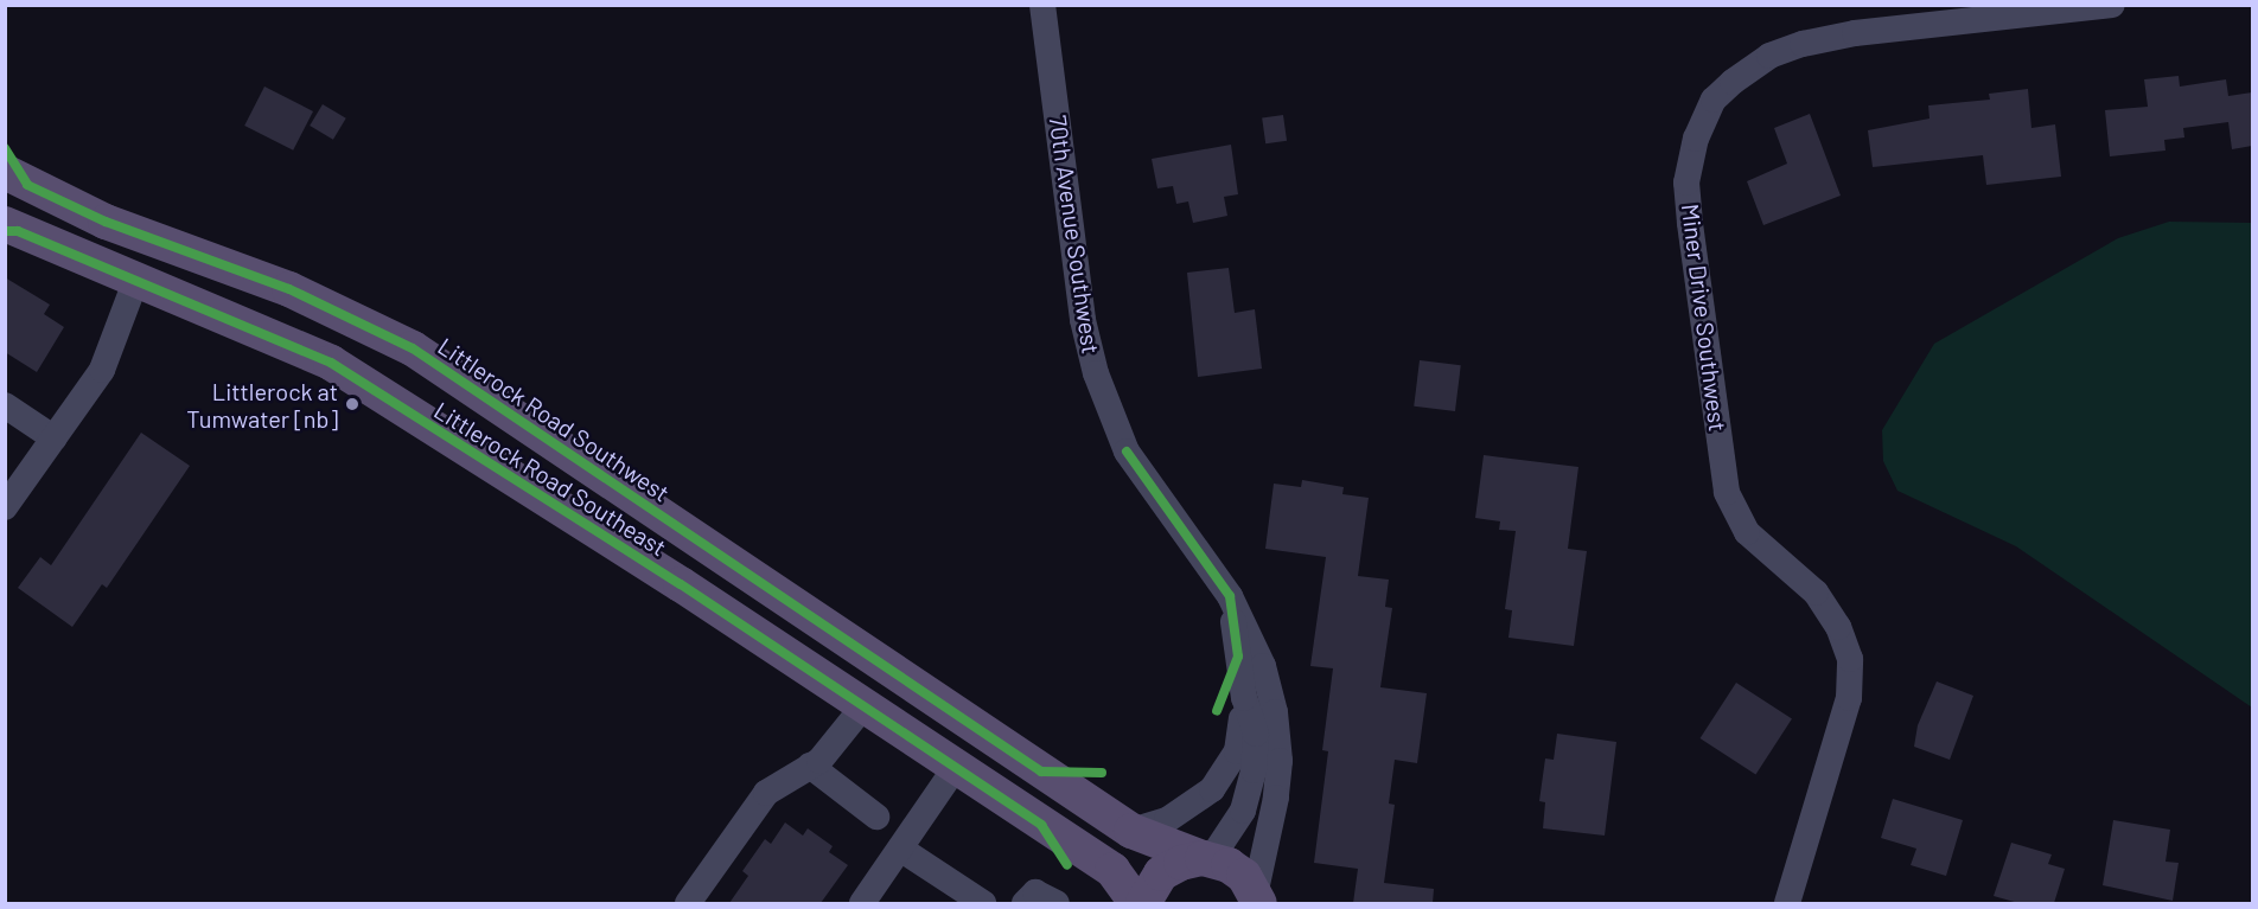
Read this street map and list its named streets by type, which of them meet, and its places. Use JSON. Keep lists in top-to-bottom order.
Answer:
{
  "streets": {
    "main road": ["Littlerock Road Southwest", "Littlerock Road Southeast"],
    "street": ["70th Avenue Southwest", "Miner Drive Southwest"]
  },
  "crossings": [
    ["70th Avenue Southwest", "Littlerock Road Southwest"]
  ],
  "places": ["Littlerock at Tumwater [nb]"]
}
